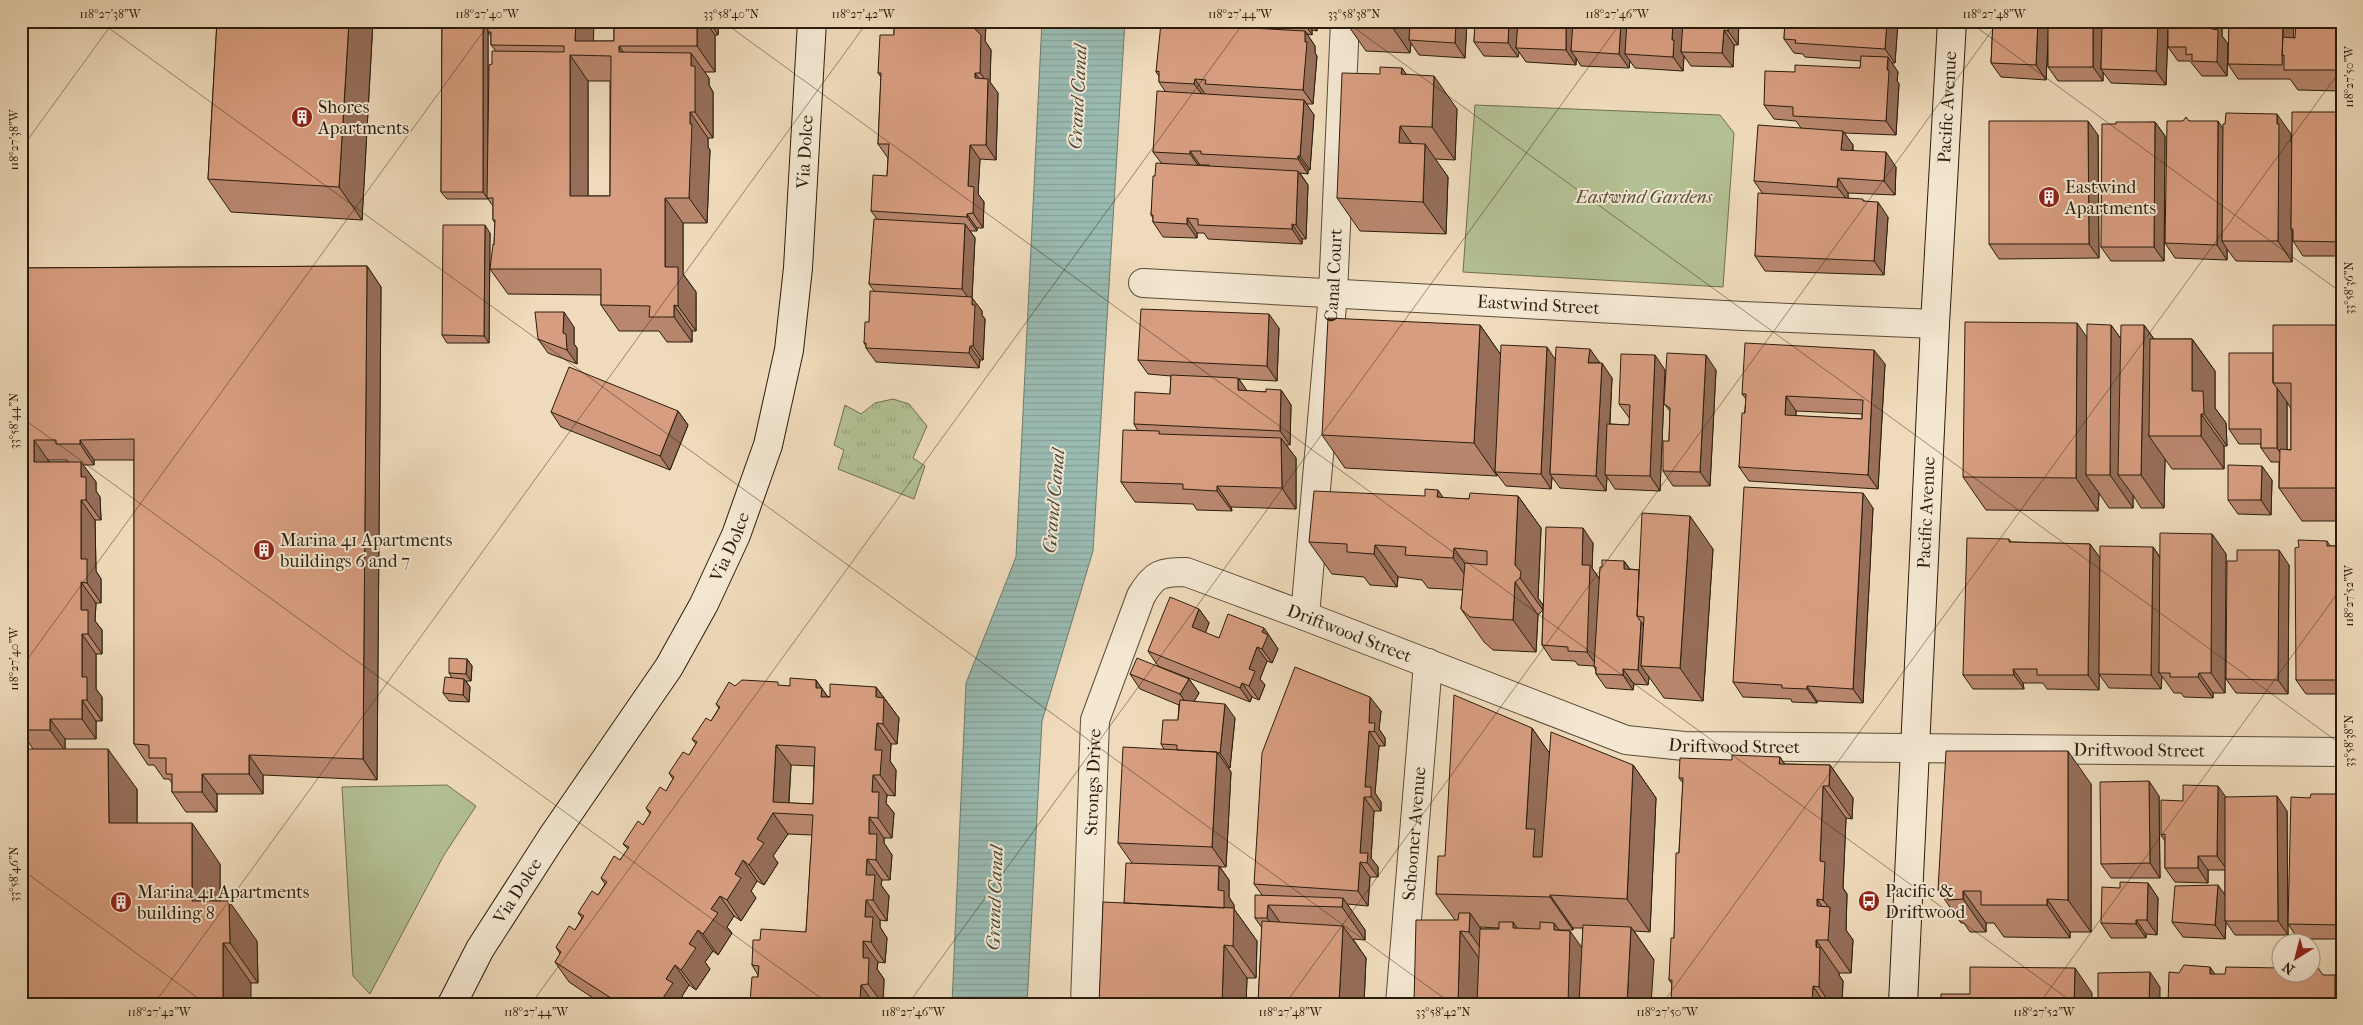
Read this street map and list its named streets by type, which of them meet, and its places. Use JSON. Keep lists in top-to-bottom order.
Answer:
{
  "streets": {
    "street": [
      "Pacific Avenue",
      "Via Dolce",
      "Canal Court",
      "Eastwind Street",
      "Driftwood Street",
      "Strongs Drive",
      "Schooner Avenue"
    ]
  },
  "crossings": [
    ["Pacific Avenue", "Eastwind Street"],
    ["Pacific Avenue", "Driftwood Street"],
    ["Canal Court", "Eastwind Street"],
    ["Canal Court", "Driftwood Street"],
    ["Driftwood Street", "Strongs Drive"],
    ["Driftwood Street", "Schooner Avenue"]
  ],
  "water": ["Grand Canal"],
  "parks": ["Eastwind Gardens"],
  "places": {
    "building": [
      "Shores Apartments",
      "Eastwind Apartments",
      "Marina 41 Apartments buildings 6 and 7",
      "Marina 41 Apartments building 8"
    ],
    "bus stop": ["Pacific & Driftwood"]
  },
  "north": "bottom left",
  "coordinates": [
    "118°27'38\"W",
    "118°27'40\"W",
    "33°58'40\"N",
    "118°27'42\"W",
    "118°27'44\"W",
    "33°58'38\"N",
    "118°27'46\"W",
    "118°27'48\"W",
    "118°27'50\"W",
    "33°58'36\"N",
    "33°58'44\"N",
    "118°27'52\"W",
    "33°58'46\"N",
    "33°58'42\"N"
  ]
}
